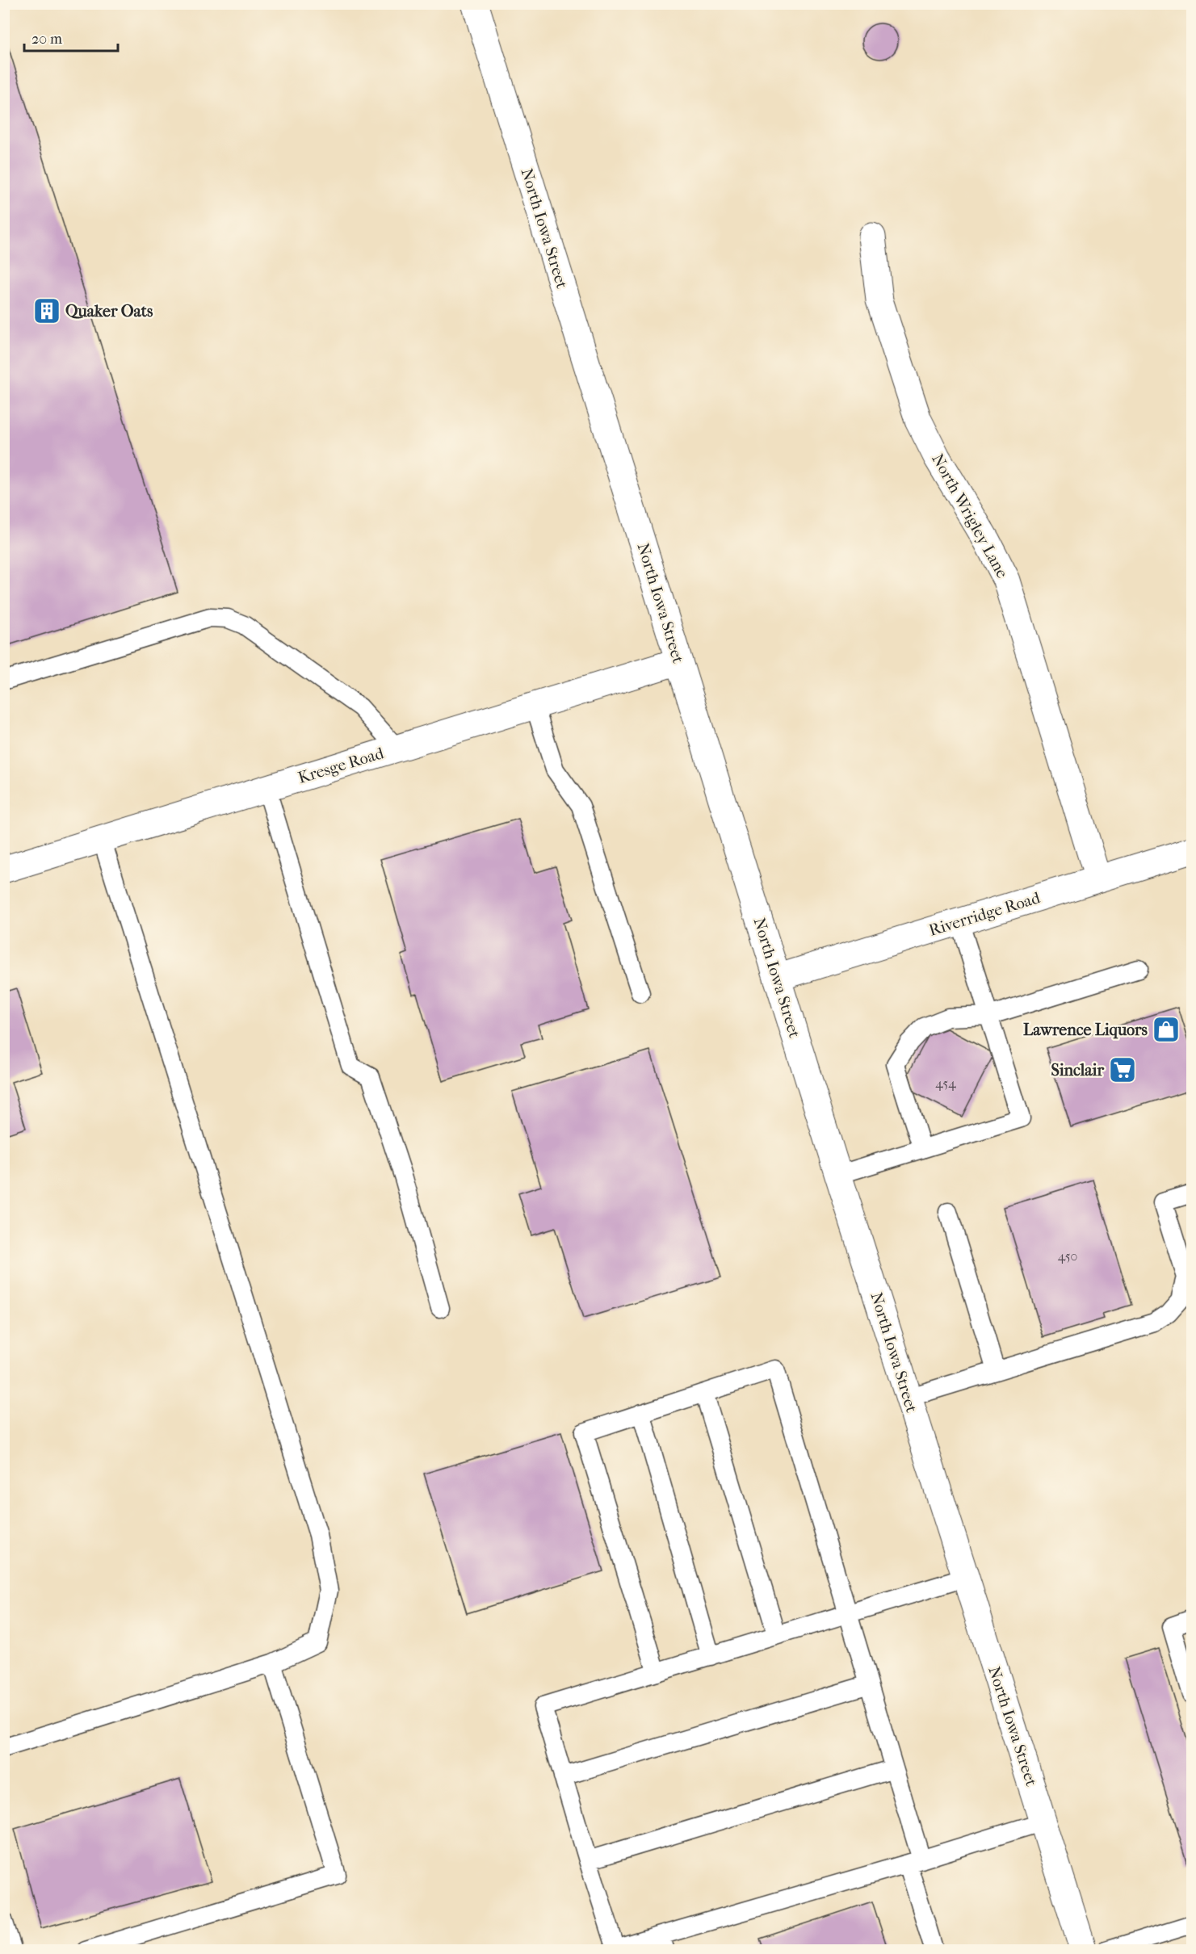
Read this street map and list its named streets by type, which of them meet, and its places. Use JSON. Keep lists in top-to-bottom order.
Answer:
{
  "streets": {
    "main road": [
      "North Iowa Street",
      "North Wrigley Lane",
      "Kresge Road",
      "Riverridge Road"
    ]
  },
  "crossings": [
    ["North Iowa Street", "Kresge Road"],
    ["North Iowa Street", "Riverridge Road"],
    ["North Wrigley Lane", "Riverridge Road"]
  ],
  "places": {
    "building": ["Quaker Oats"],
    "shop": ["Lawrence Liquors"],
    "supermarket": ["Sinclair"]
  },
  "house_numbers": ["454", "450"],
  "scale_bar": "20 m"
}
